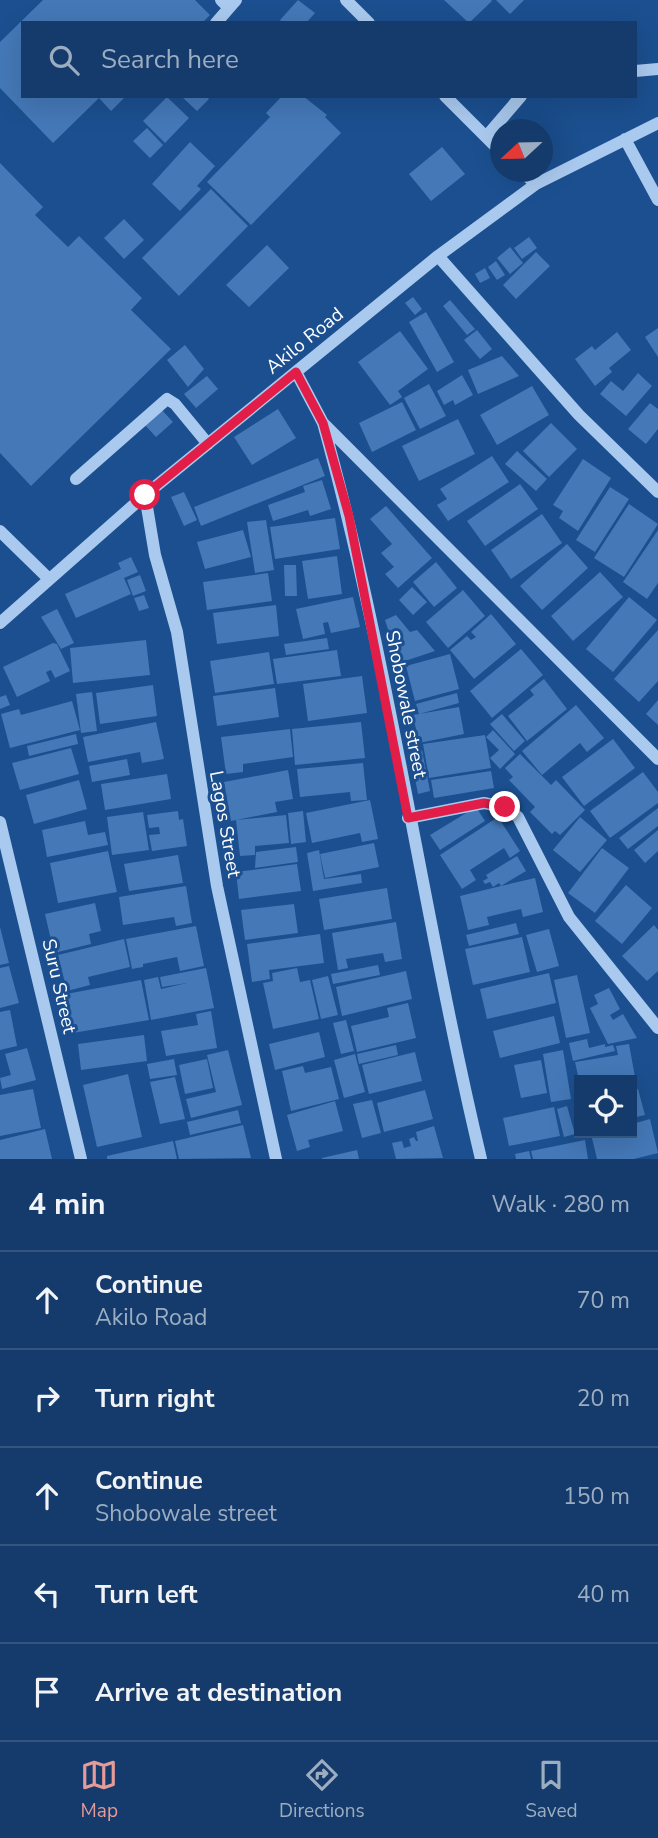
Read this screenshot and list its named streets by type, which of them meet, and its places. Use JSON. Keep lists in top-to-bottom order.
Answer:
{
  "streets": {
    "street": [
      "Akilo Road",
      "Shobowale street",
      "Lagos Street",
      "Suru Street"
    ]
  },
  "crossings": [
    ["Akilo Road", "Lagos Street"]
  ],
  "north": "left",
  "page": {
    "search": "Search here",
    "heading": ["4 min", "Walk · 280 m"],
    "list": [
      ["Continue", "Akilo Road", "70 m"],
      ["Turn right", "20 m"],
      ["Continue", "Shobowale street", "150 m"],
      ["Turn left", "40 m"],
      "Arrive at destination"
    ],
    "nav": ["Map", "Directions", "Saved"]
  }
}
